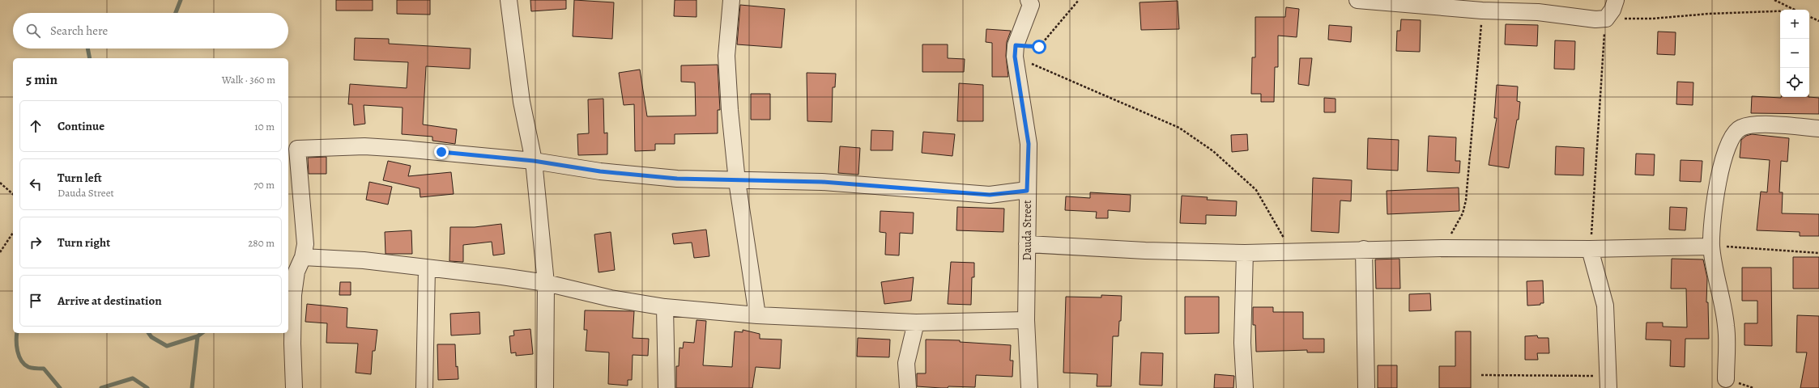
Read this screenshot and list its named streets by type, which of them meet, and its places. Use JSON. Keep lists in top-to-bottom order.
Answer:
{
  "streets": {
    "street": ["Dauda Street"]
  },
  "page": {
    "map_buttons": ["+", "−"],
    "search": "Search here",
    "heading": ["5 min", "Walk · 360 m"],
    "list": [
      ["Continue", "10 m"],
      ["Turn left", "Dauda Street", "70 m"],
      ["Turn right", "280 m"],
      "Arrive at destination"
    ]
  }
}
